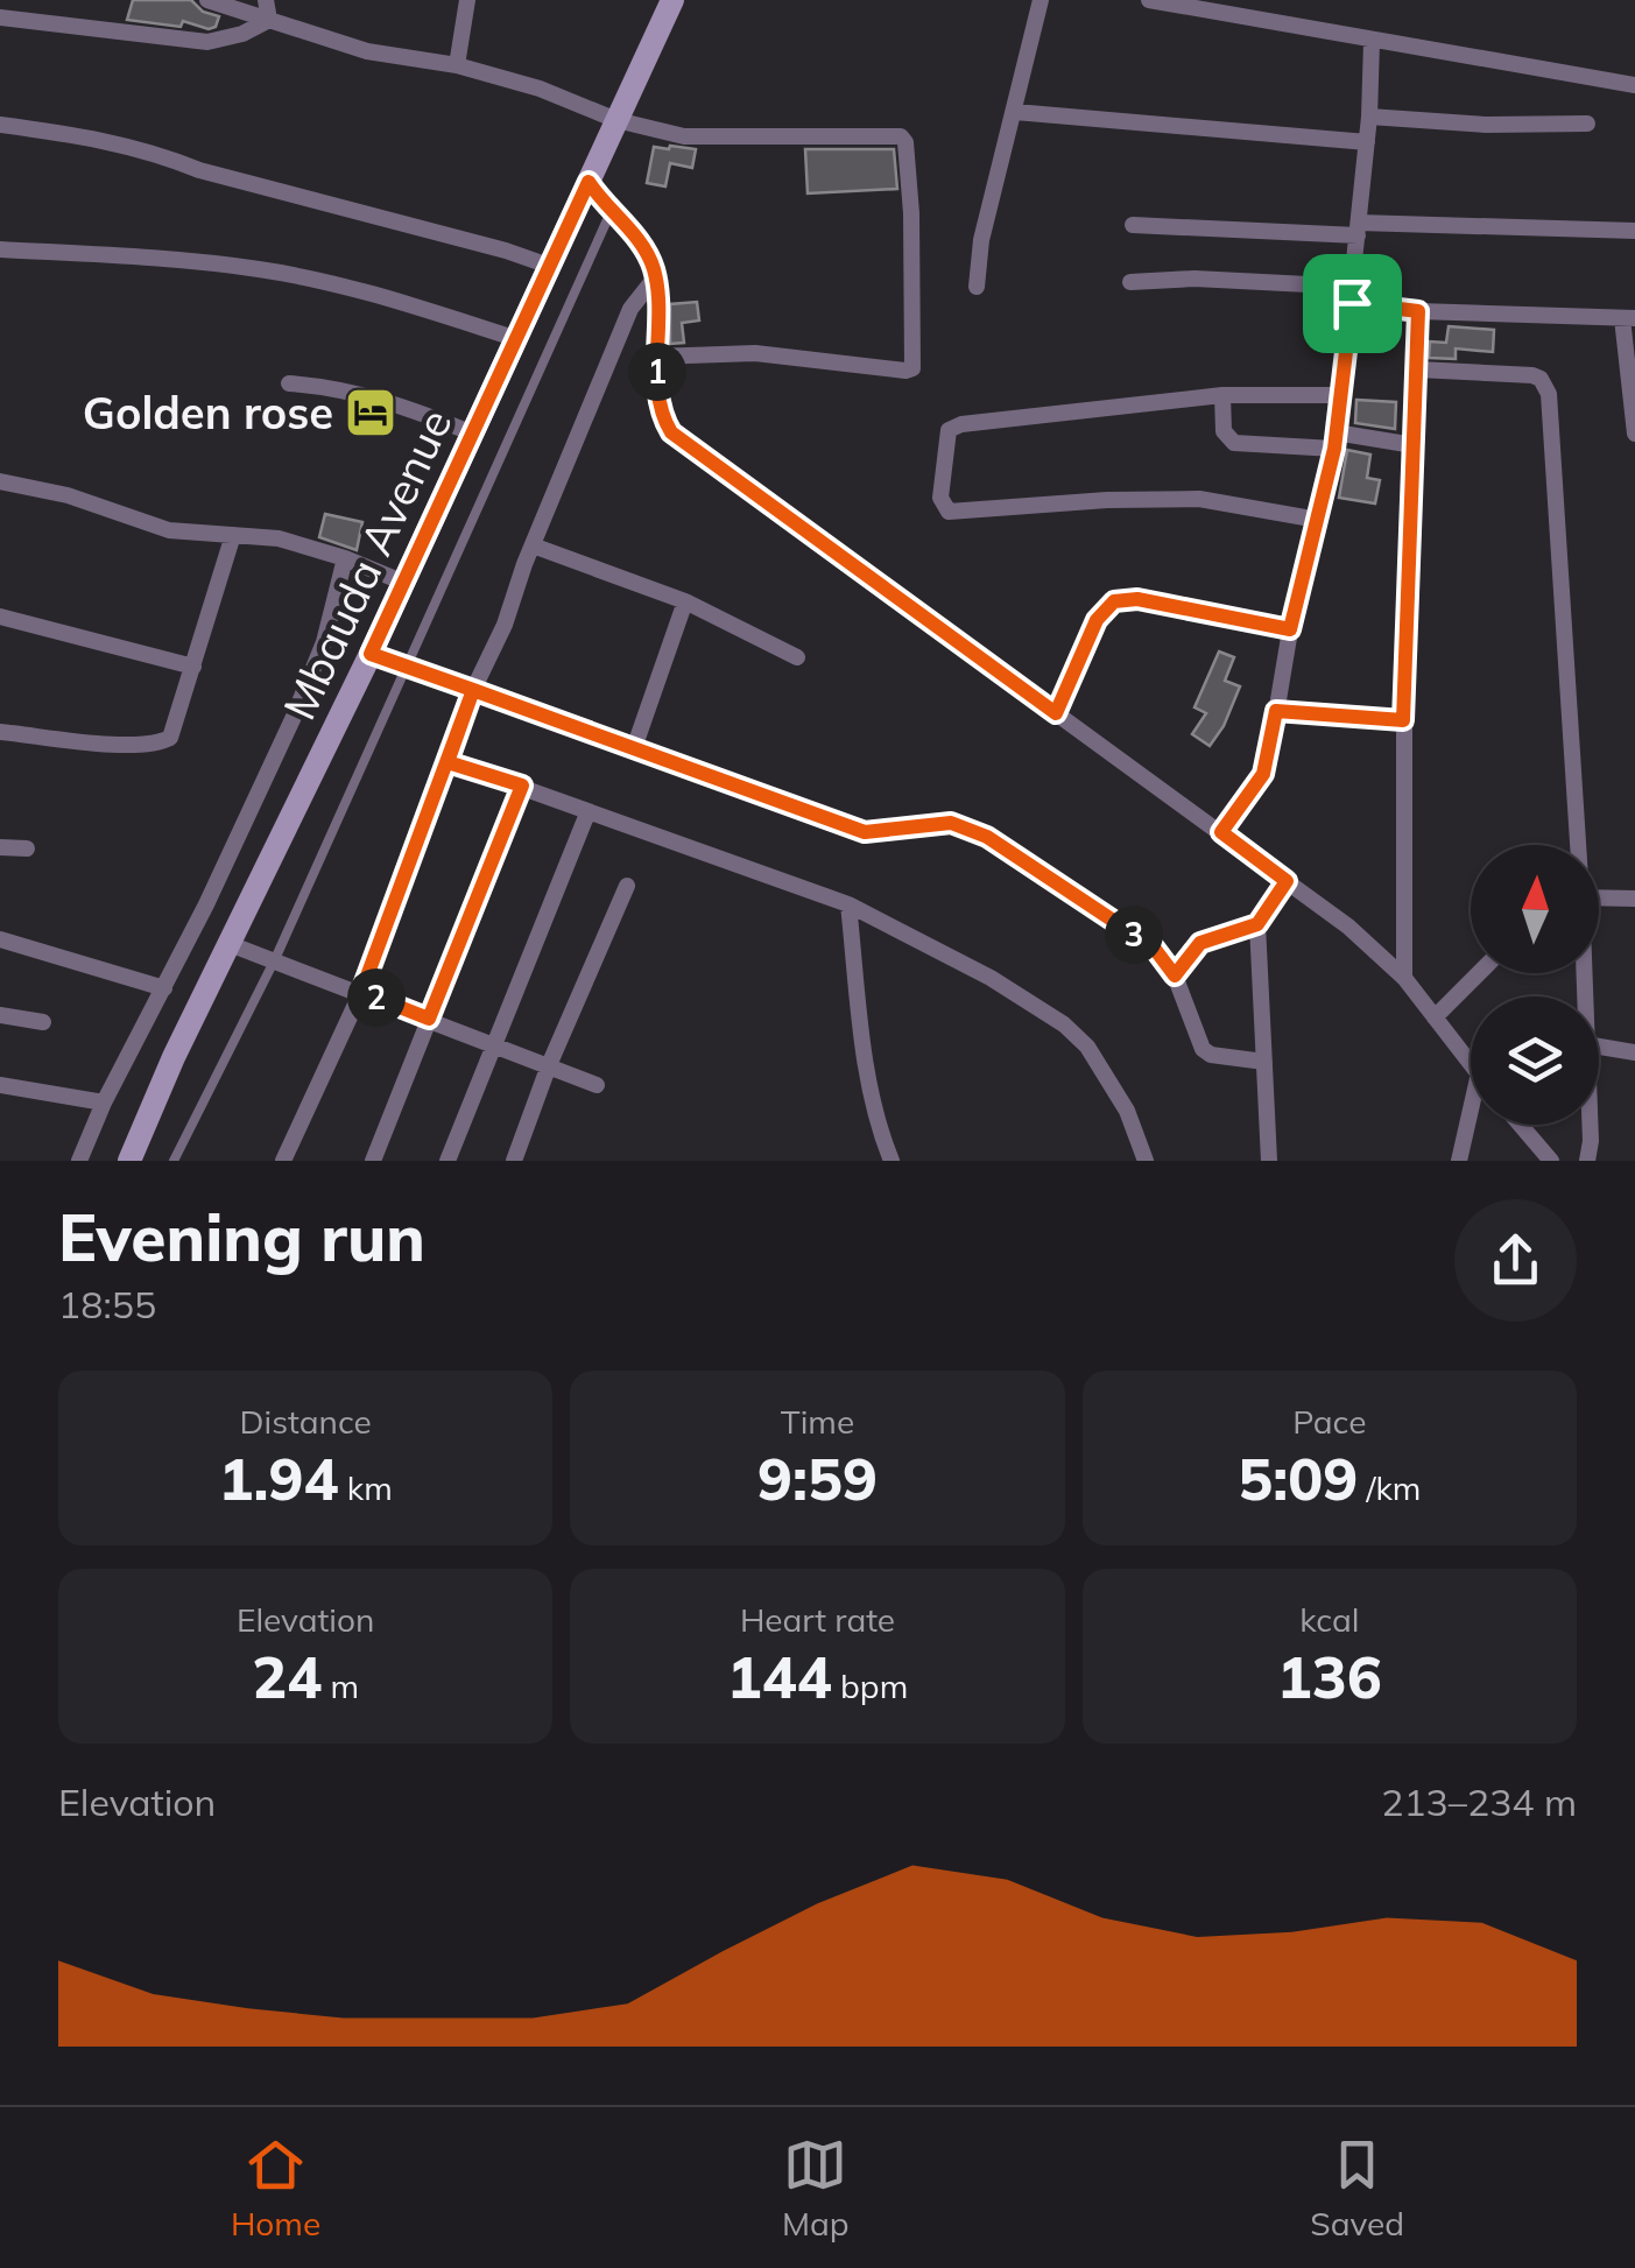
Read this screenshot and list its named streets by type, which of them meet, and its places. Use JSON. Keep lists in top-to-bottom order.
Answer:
{
  "streets": {
    "street": ["Mbauda Avenue"]
  },
  "places": {
    "hotel": ["Golden rose"]
  },
  "north": "top",
  "page": {
    "pins": ["1", "3", "2"],
    "heading": ["Evening run", "18:55"],
    "stats": [
      ["Distance", "1.94 km"],
      ["Time", "9:59"],
      ["Pace", "5:09 /km"],
      ["Elevation", "24 m"],
      ["Heart rate", "144 bpm"],
      ["kcal", "136"]
    ],
    "chart": ["Elevation", "213–234 m"],
    "tabs": ["Home", "Map", "Saved"]
  }
}
